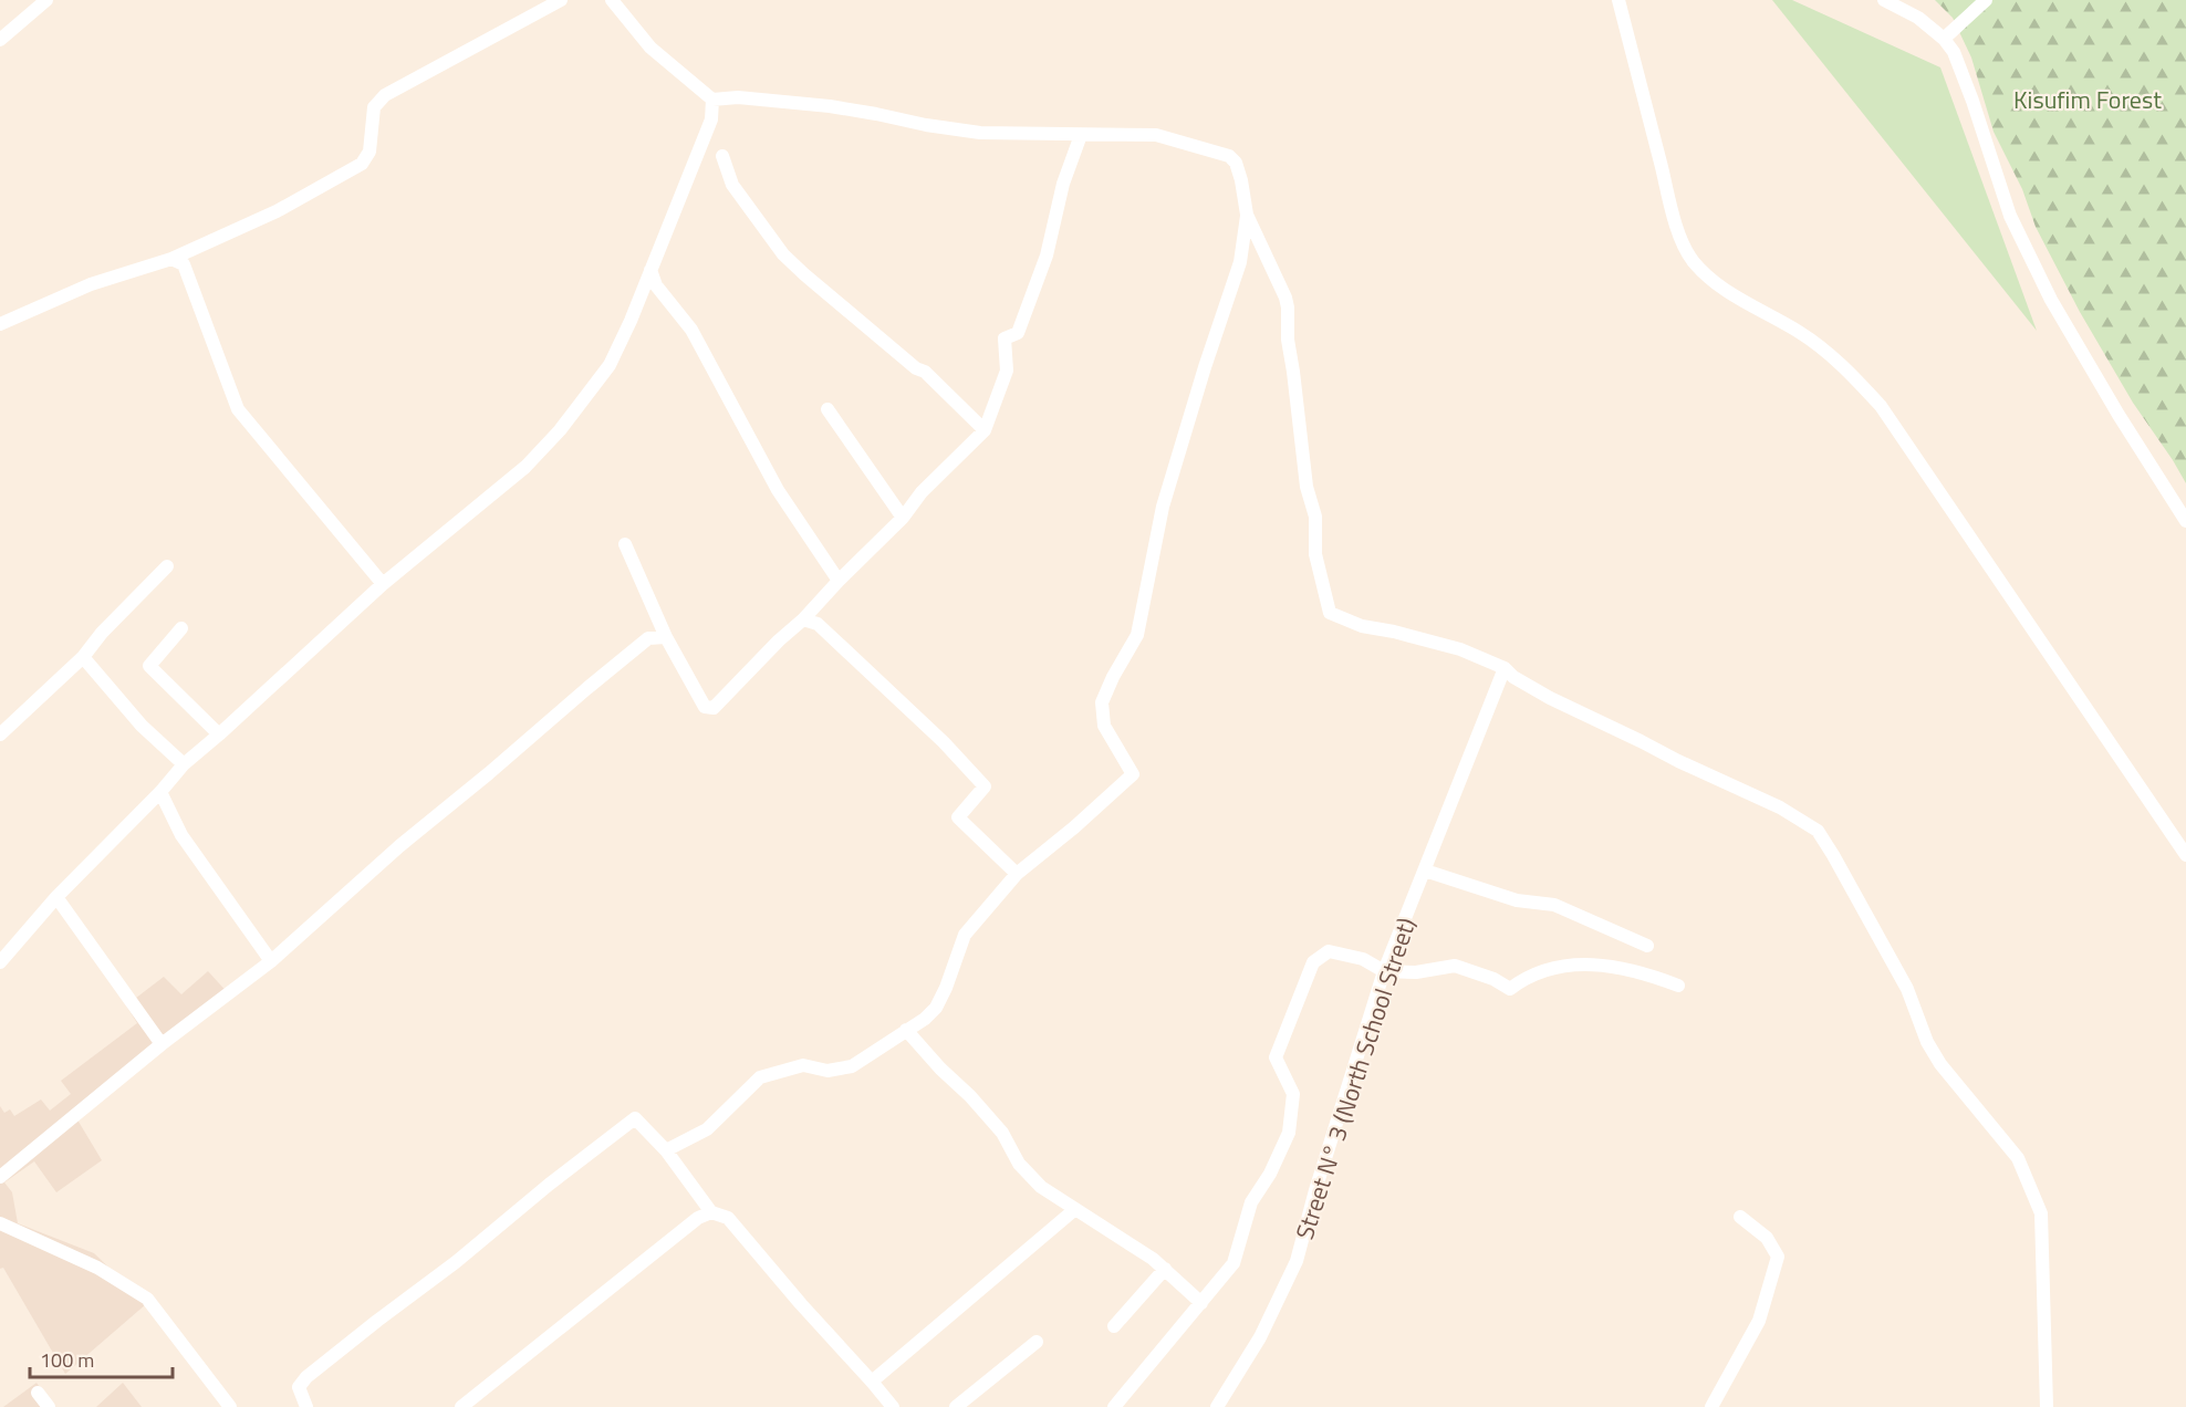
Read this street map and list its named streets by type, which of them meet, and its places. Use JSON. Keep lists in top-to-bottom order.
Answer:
{
  "streets": {
    "street": ["Street N° 3 (North School Street)"]
  },
  "parks": ["Kisufim Forest"],
  "scale_bar": "100 m"
}
